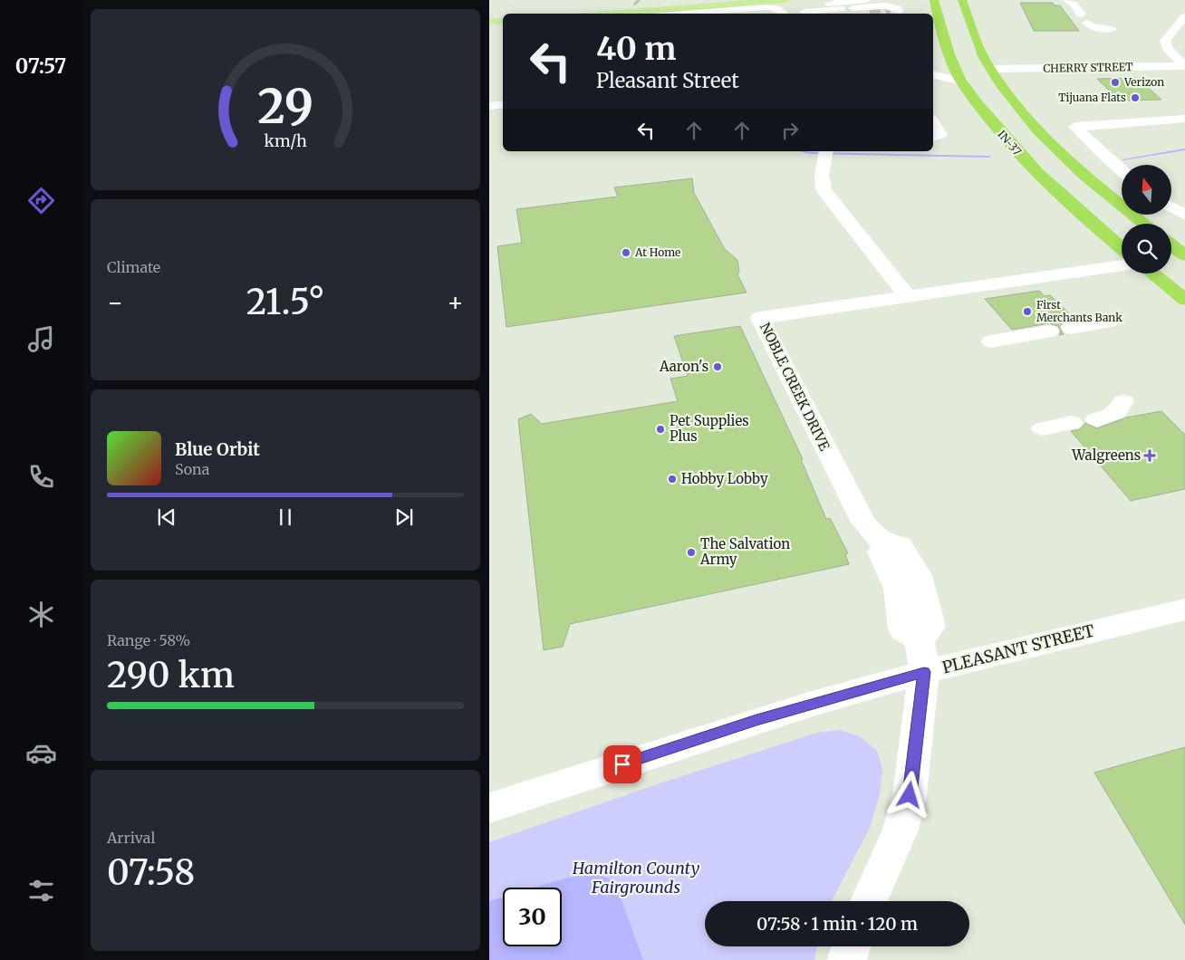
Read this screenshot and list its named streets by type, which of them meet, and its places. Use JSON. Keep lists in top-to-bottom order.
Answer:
{
  "streets": {
    "highway": ["IN-37"],
    "street": ["CHERRY STREET", "NOBLE CREEK DRIVE", "PLEASANT STREET"]
  },
  "crossings": [
    ["CHERRY STREET", "IN-37"],
    ["NOBLE CREEK DRIVE", "PLEASANT STREET"]
  ],
  "parks": ["Hamilton County Fairgrounds"],
  "places": {
    "other": [
      "Verizon",
      "Tijuana Flats",
      "At Home",
      "First Merchants Bank",
      "Aaron's",
      "Pet Supplies Plus",
      "Hobby Lobby",
      "The Salvation Army"
    ],
    "health": ["Walgreens"]
  },
  "north": "top",
  "page": {
    "tabs": "07:57",
    "turn": ["40 m", "Pleasant Street"],
    "tile": [
      "Climate",
      ["Range · 58%", "290 km"],
      ["Arrival", "07:58"]
    ],
    "heat": ["−", "21.5°", "+"],
    "song": ["Blue Orbit", "Sona"],
    "limit": "30",
    "trip": "07:58 · 1 min · 120 m",
    "gauge": ["29", "km/h"]
  }
}
